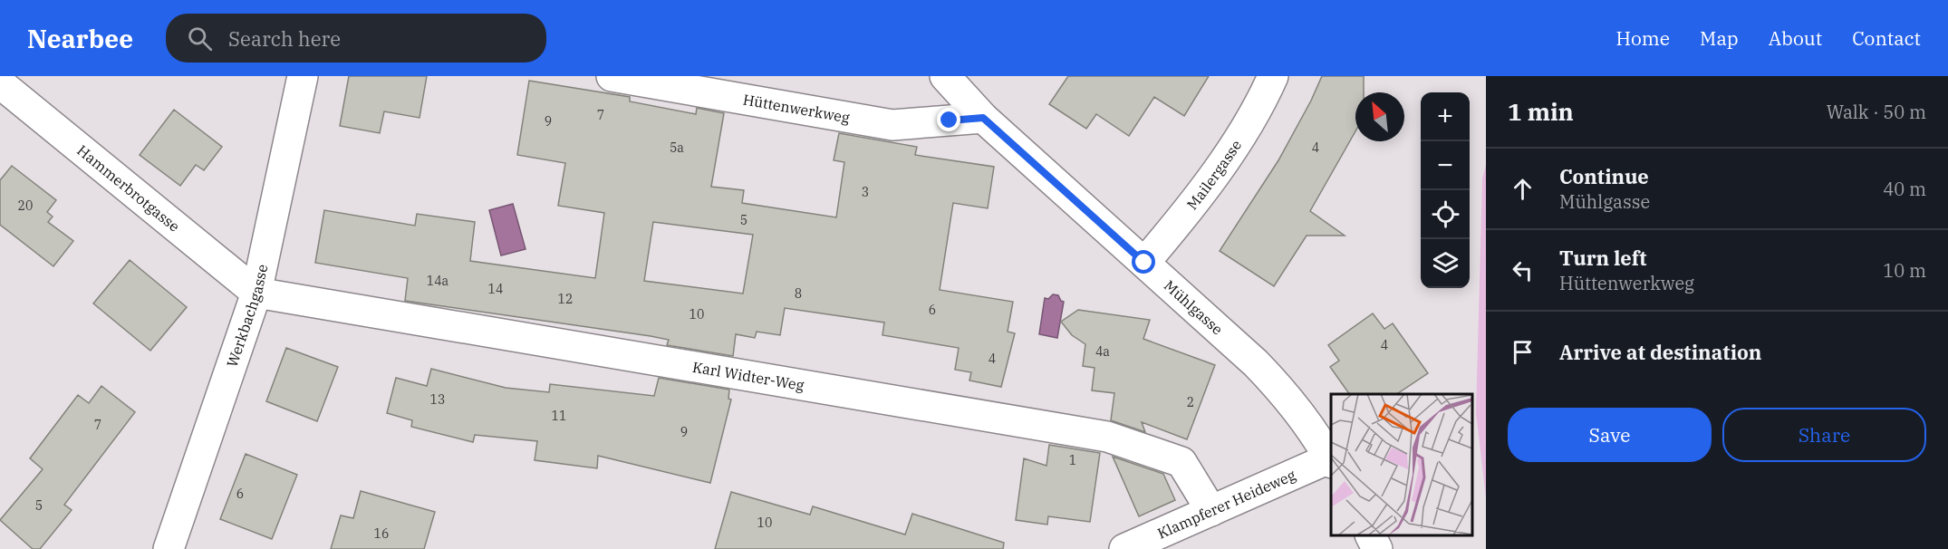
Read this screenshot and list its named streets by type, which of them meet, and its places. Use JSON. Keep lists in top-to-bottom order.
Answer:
{
  "streets": {
    "street": [
      "Hüttenwerkweg",
      "Mailergasse",
      "Hammerbrotgasse",
      "Mühlgasse",
      "Werkbachgasse",
      "Karl Widter-Weg",
      "Klampferer Heideweg"
    ]
  },
  "crossings": [
    ["Hüttenwerkweg", "Mühlgasse"],
    ["Mailergasse", "Mühlgasse"],
    ["Hammerbrotgasse", "Werkbachgasse"],
    ["Hammerbrotgasse", "Karl Widter-Weg"],
    ["Mühlgasse", "Klampferer Heideweg"],
    ["Werkbachgasse", "Karl Widter-Weg"],
    ["Karl Widter-Weg", "Klampferer Heideweg"]
  ],
  "house_numbers": [
    "7",
    "9",
    "5a",
    "4",
    "3",
    "20",
    "5",
    "14a",
    "14",
    "8",
    "12",
    "6",
    "10",
    "4",
    "4a",
    "4",
    "13",
    "2",
    "11",
    "7",
    "9",
    "1",
    "6",
    "5",
    "10",
    "16"
  ],
  "north": "top left",
  "page": {
    "header": "Nearbee",
    "search": "Search here",
    "nav": [
      "Home",
      "Map",
      "About",
      "Contact"
    ],
    "heading": ["1 min", "Walk · 50 m"],
    "map_buttons": ["+", "−"],
    "list": [
      ["Continue", "Mühlgasse", "40 m"],
      ["Turn left", "Hüttenwerkweg", "10 m"],
      "Arrive at destination"
    ],
    "buttons": ["Save", "Share"]
  }
}
